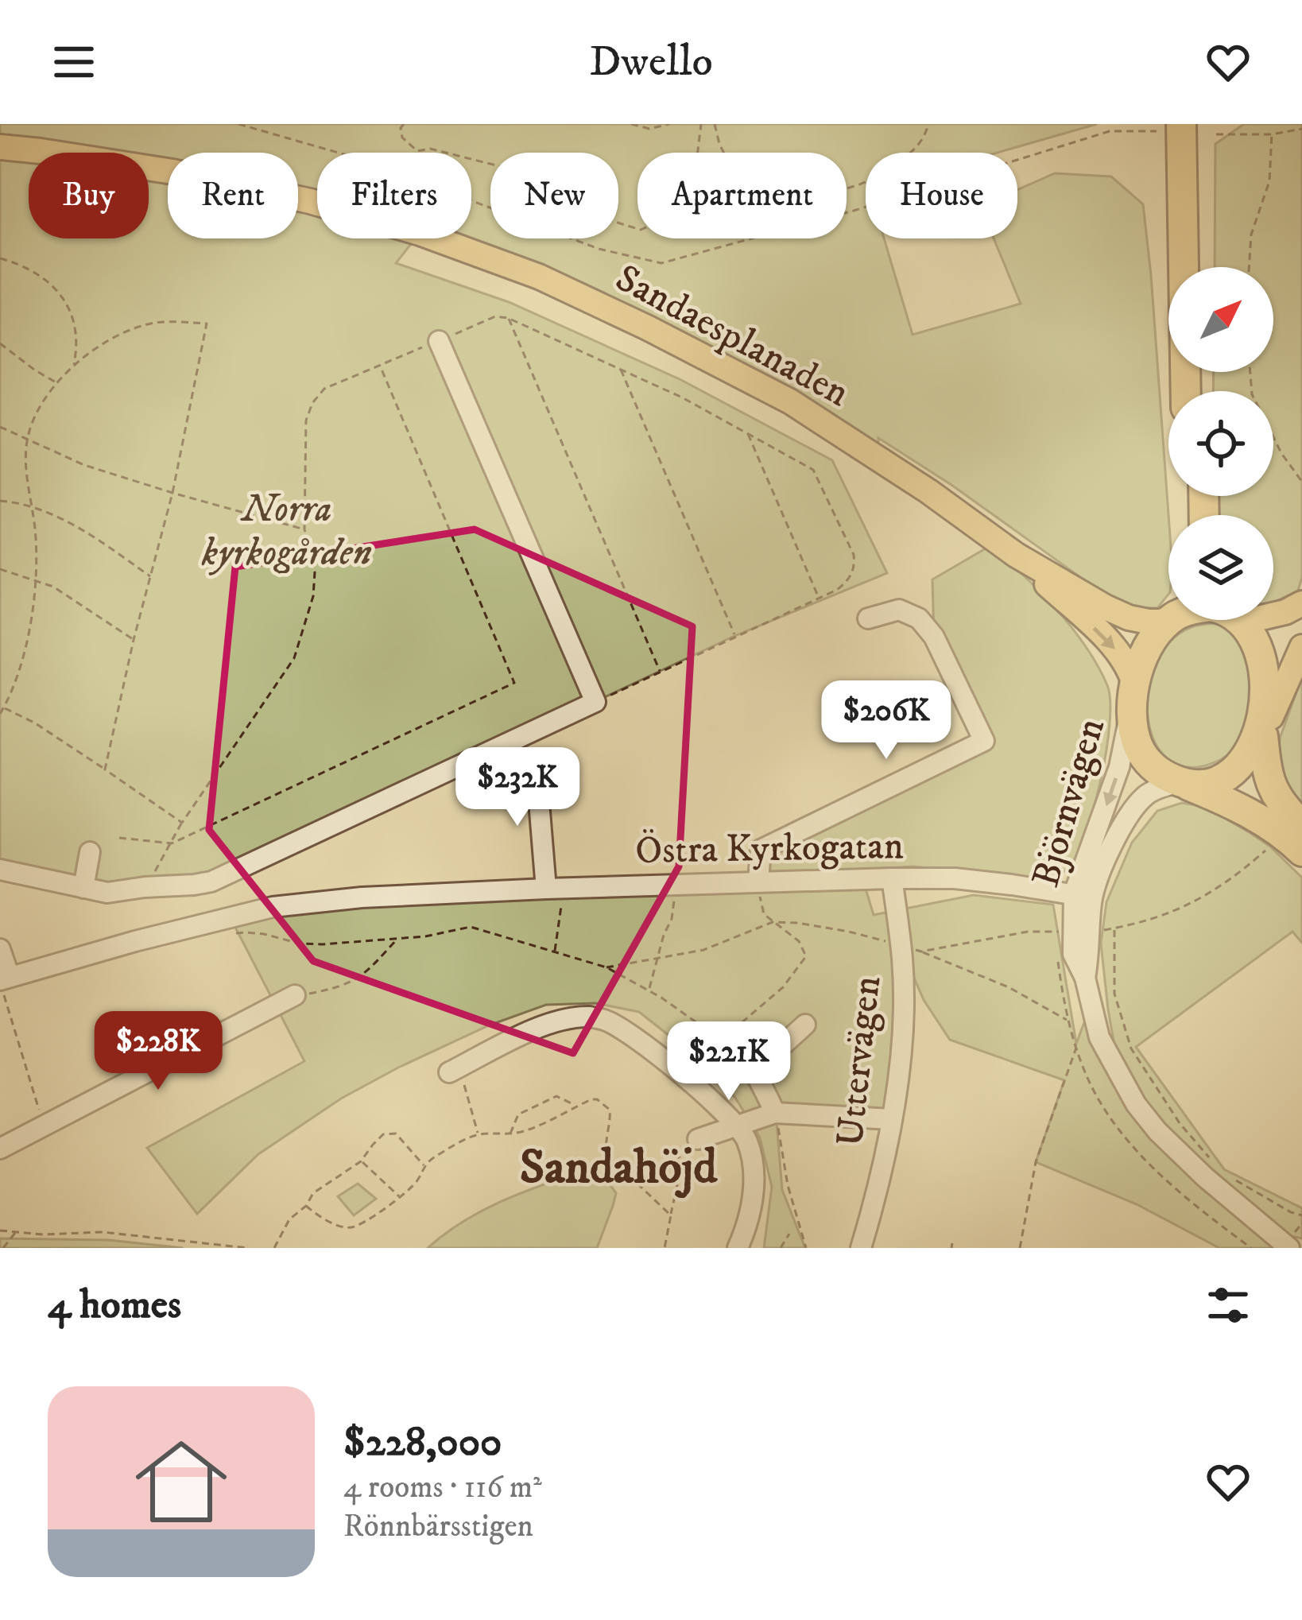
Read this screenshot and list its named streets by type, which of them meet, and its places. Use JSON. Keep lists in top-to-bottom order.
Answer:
{
  "streets": {
    "main road": ["Sandaesplanaden"],
    "street": ["Björnvägen", "Östra Kyrkogatan", "Uttervägen"]
  },
  "crossings": [
    ["Sandaesplanaden", "Björnvägen"],
    ["Björnvägen", "Östra Kyrkogatan"],
    ["Östra Kyrkogatan", "Uttervägen"]
  ],
  "districts": ["Sandahöjd"],
  "parks": ["Norra kyrkogården"],
  "north": "top right",
  "page": {
    "header": "Dwello",
    "chip": [
      "Buy",
      "Rent",
      "Filters",
      "New",
      "Apartment",
      "House"
    ],
    "price": [
      "$206K",
      "$232K",
      "$228K",
      "$221K"
    ],
    "heading": "4 homes",
    "list": [
      {
        "name": "$228,000",
        "note": "4 rooms · 116 m² · Rönnbärsstigen"
      }
    ]
  }
}
